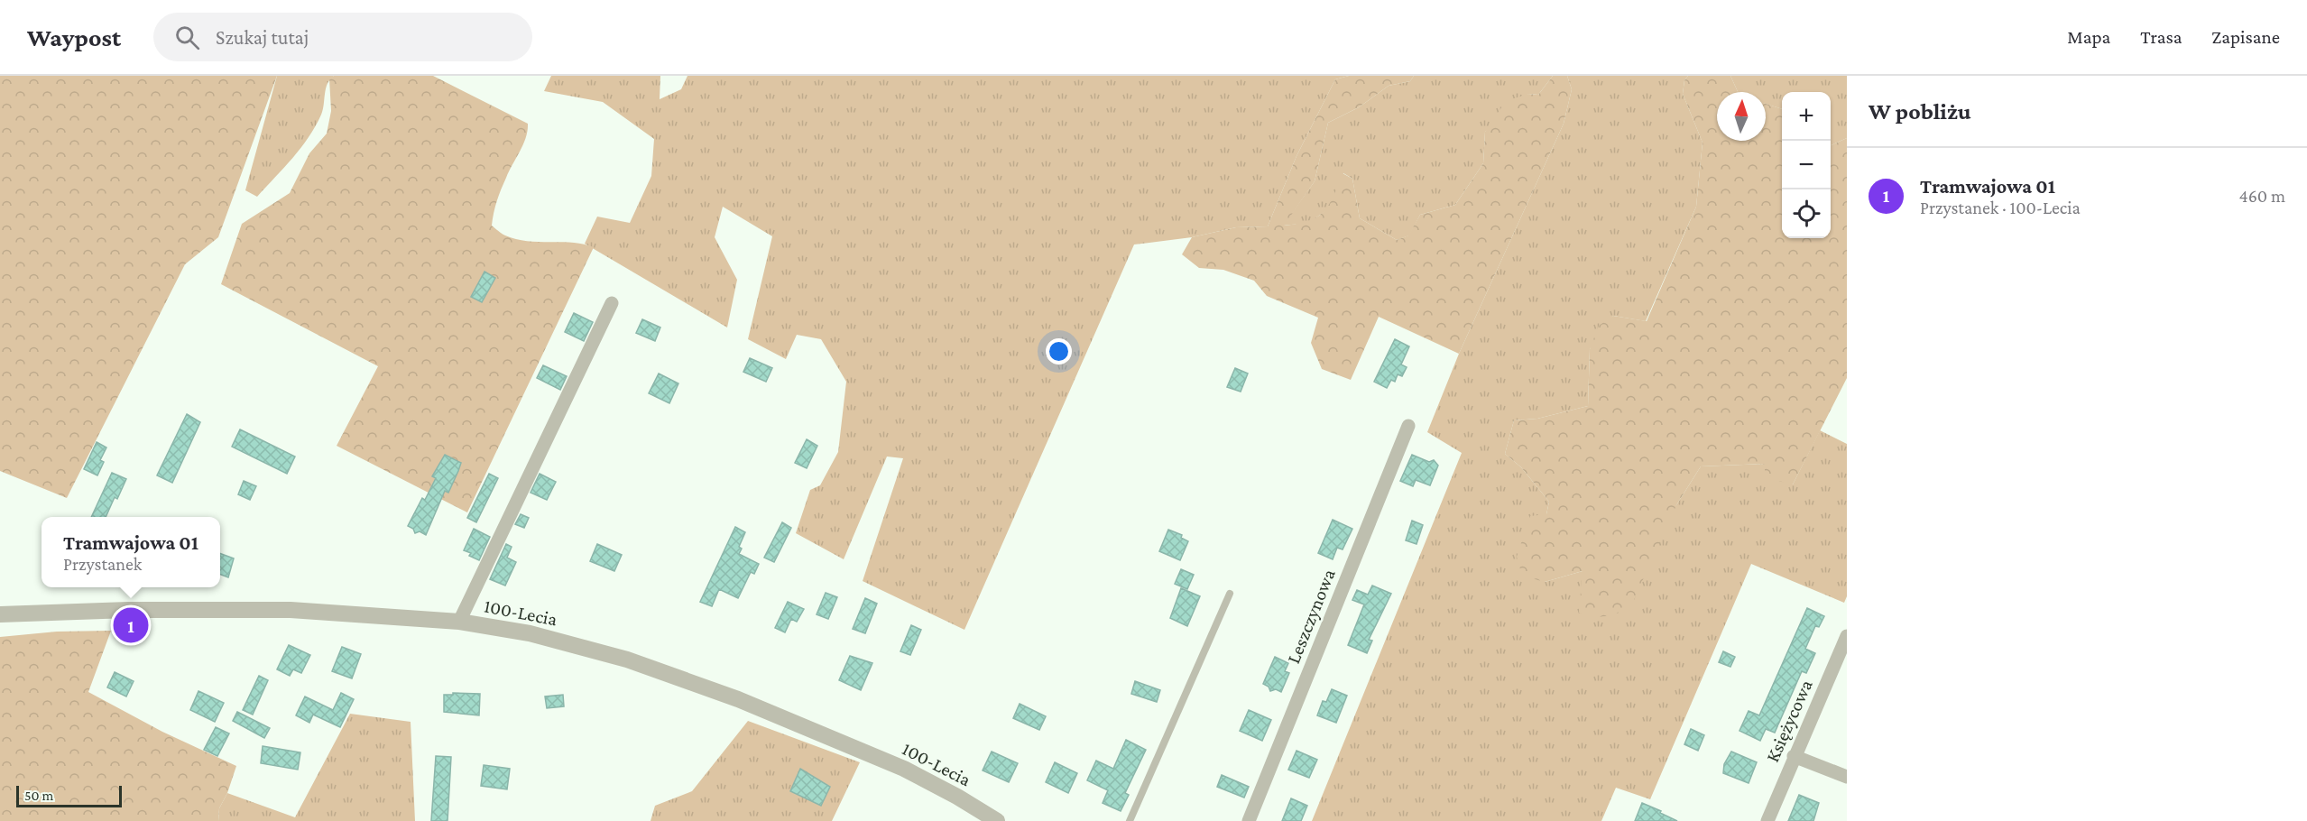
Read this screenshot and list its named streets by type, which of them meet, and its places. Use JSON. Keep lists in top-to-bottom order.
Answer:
{
  "streets": {
    "street": ["100-Lecia", "Leszczynowa", "Księżycowa"]
  },
  "scale_bar": "50 m",
  "north": "top",
  "page": {
    "header": "Waypost",
    "search": "Szukaj tutaj",
    "nav": ["Mapa", "Trasa", "Zapisane"],
    "heading": "W pobliżu",
    "map_buttons": ["+", "−"],
    "list": [
      {
        "mark": "1",
        "name": "Tramwajowa 01",
        "note": "Przystanek · 100-Lecia",
        "value": "460 m"
      }
    ],
    "popup": ["Tramwajowa 01", "Przystanek"],
    "pins": "1",
    "scale": "50 m"
  }
}
